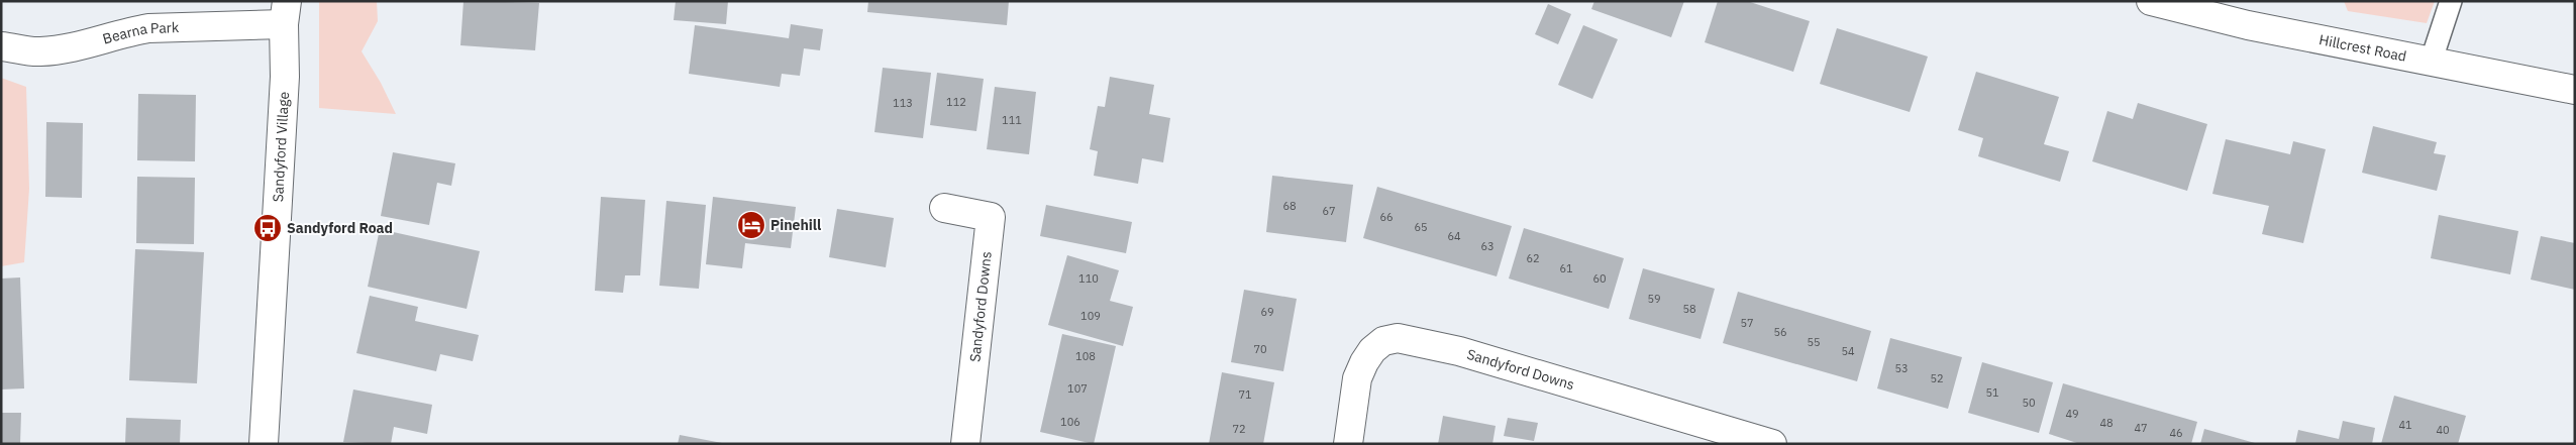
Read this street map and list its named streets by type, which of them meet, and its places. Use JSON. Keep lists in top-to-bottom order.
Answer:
{
  "streets": {
    "street": [
      "Bearna Park",
      "Hillcrest Road",
      "Sandyford Village",
      "Sandyford Downs"
    ]
  },
  "crossings": [
    ["Bearna Park", "Sandyford Village"]
  ],
  "places": {
    "hotel": ["Pinehill"],
    "bus stop": ["Sandyford Road"]
  },
  "house_numbers": [
    "112",
    "113",
    "111",
    "68",
    "67",
    "66",
    "65",
    "64",
    "63",
    "62",
    "61",
    "110",
    "60",
    "59",
    "58",
    "69",
    "109",
    "57",
    "56",
    "55",
    "70",
    "54",
    "108",
    "53",
    "52",
    "107",
    "51",
    "71",
    "50",
    "49",
    "106",
    "48",
    "41",
    "47",
    "72",
    "40",
    "46"
  ]
}
